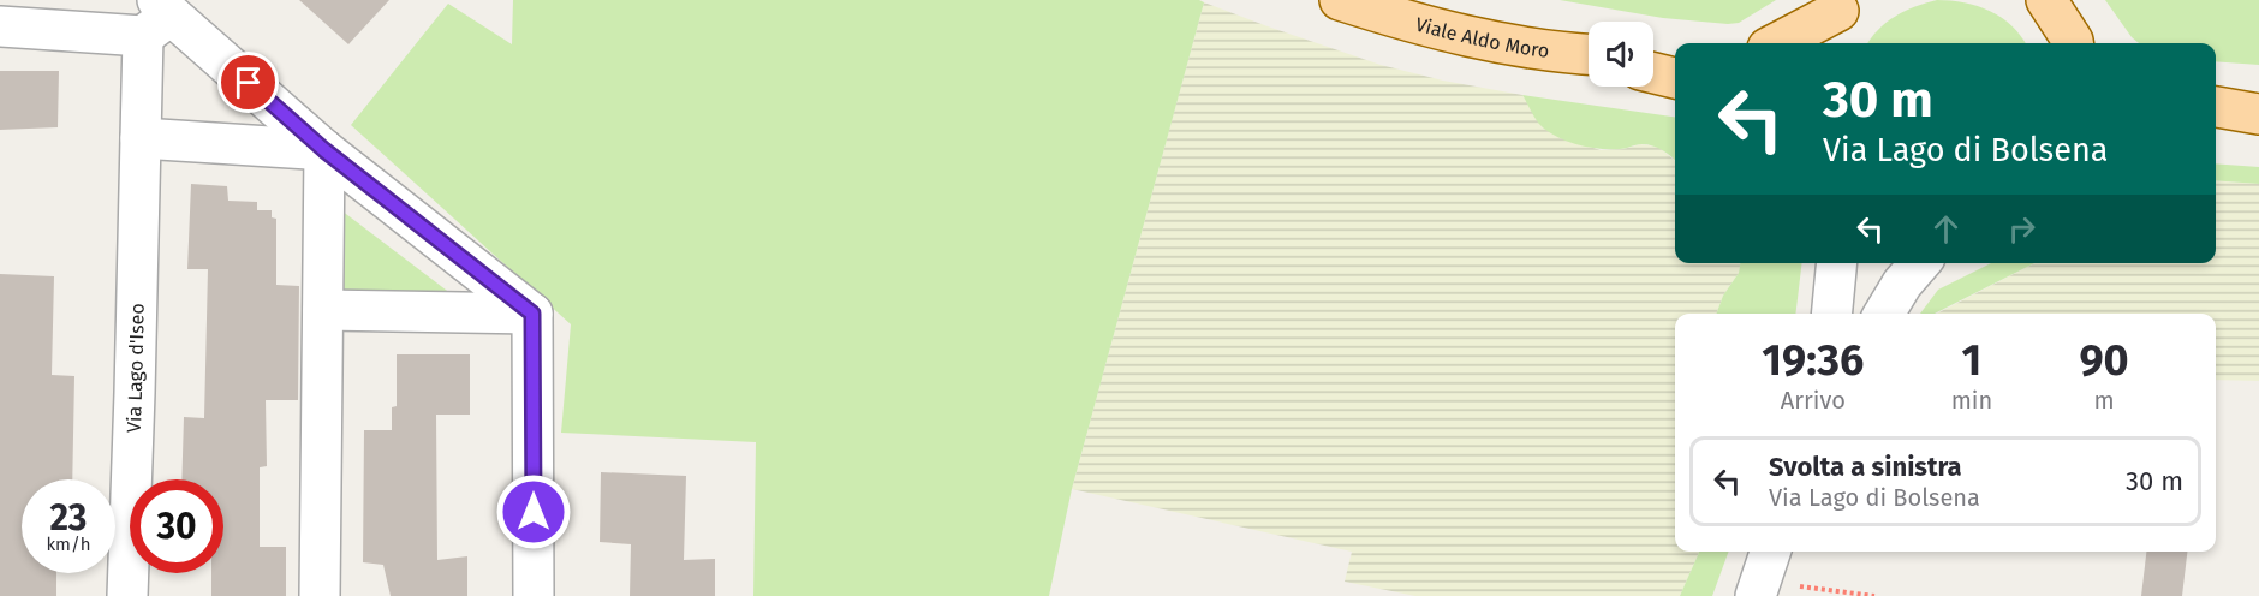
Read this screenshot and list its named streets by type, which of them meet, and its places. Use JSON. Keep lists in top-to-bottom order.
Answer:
{
  "streets": {
    "main road": ["Viale Aldo Moro"],
    "street": ["Via Lago d'Iseo"]
  },
  "page": {
    "turn": ["30 m", "Via Lago di Bolsena"],
    "eta": [
      "19:36",
      "Arrivo",
      "1",
      "min",
      "90",
      "m"
    ],
    "list": [
      {
        "name": "Svolta a sinistra",
        "note": "Via Lago di Bolsena",
        "value": "30 m"
      }
    ],
    "speed": "23 km/h",
    "limit": "30"
  }
}
